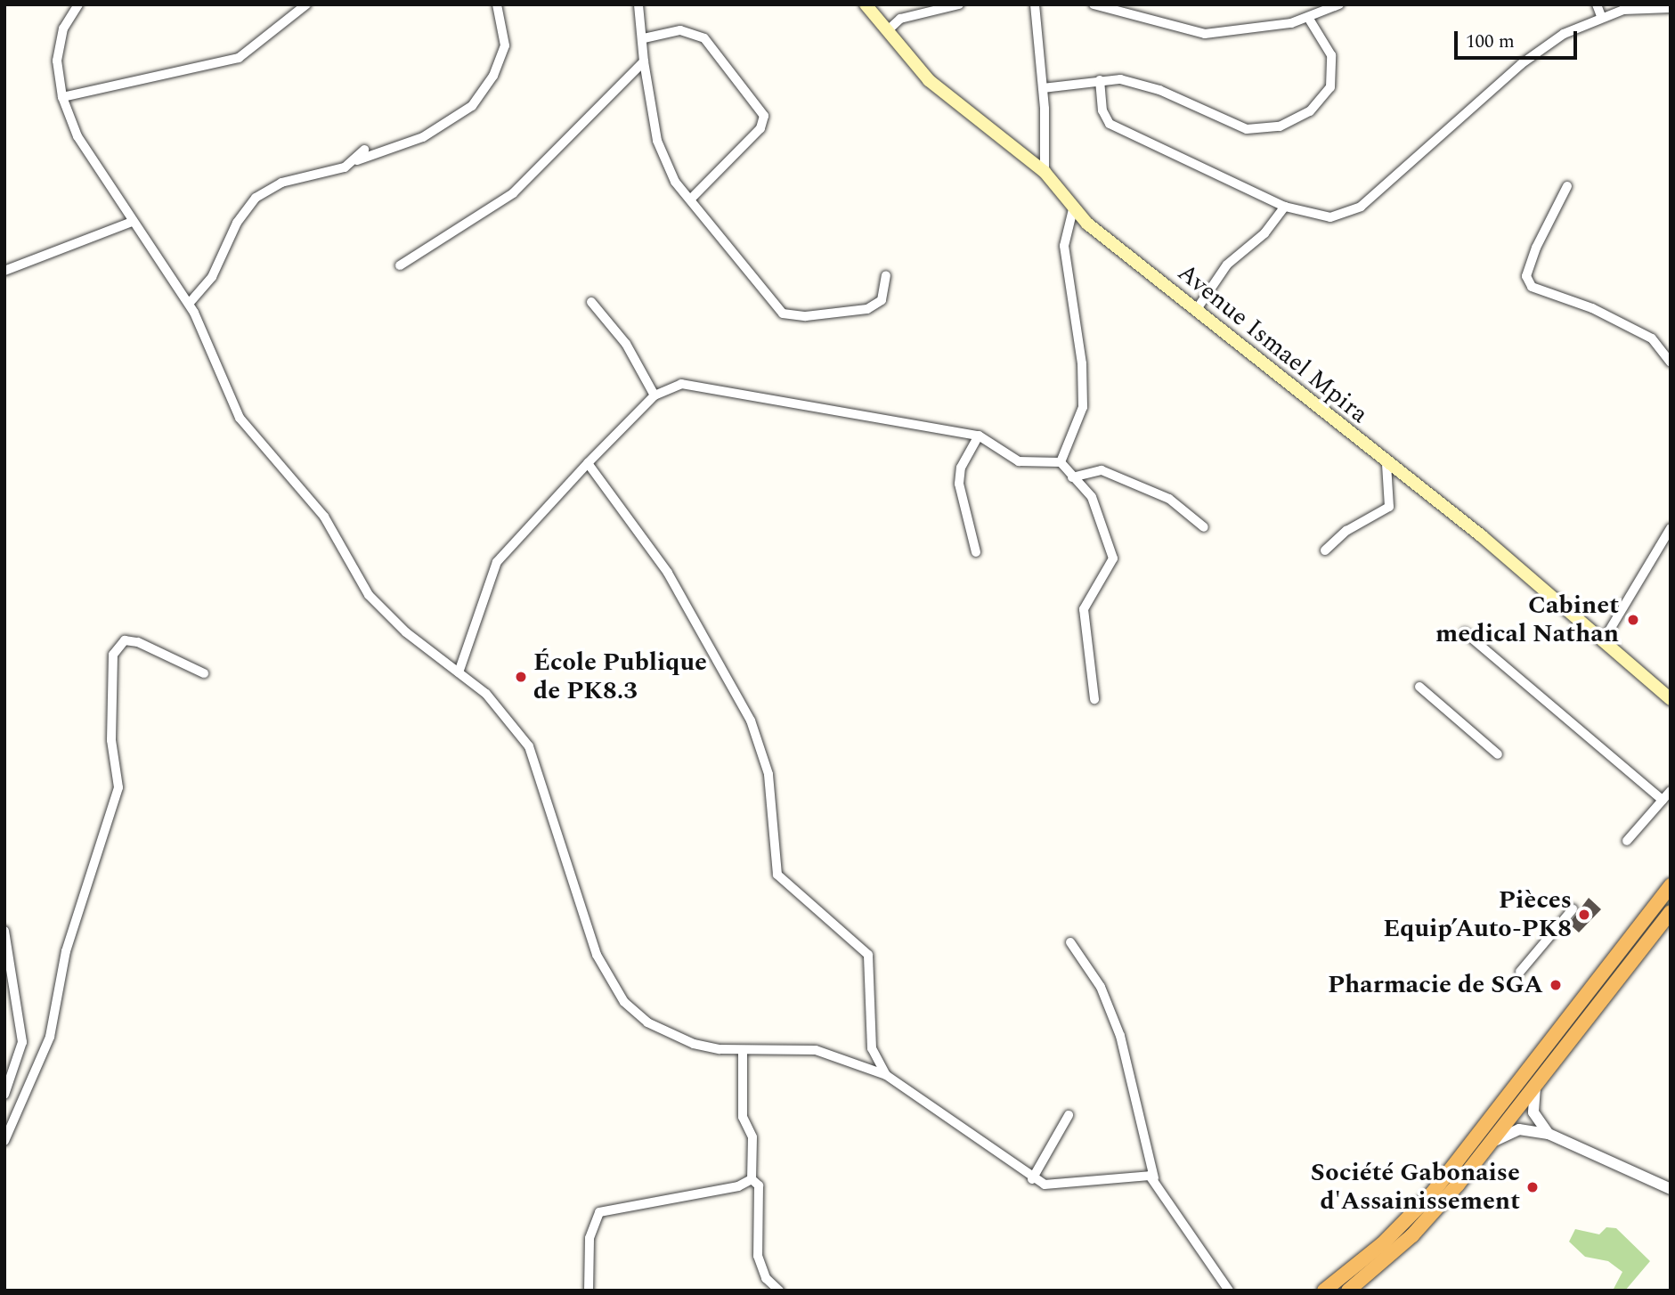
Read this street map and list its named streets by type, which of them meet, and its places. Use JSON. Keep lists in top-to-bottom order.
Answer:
{
  "streets": {
    "main road": ["Avenue Ismael Mpira"]
  },
  "places": [
    "Cabinet medical Nathan",
    "École Publique de PK8.3",
    "Pièces Equip’Auto-PK8",
    "Pharmacie de SGA",
    "Société Gabonaise d'Assainissement"
  ],
  "scale_bar": "100 m"
}
